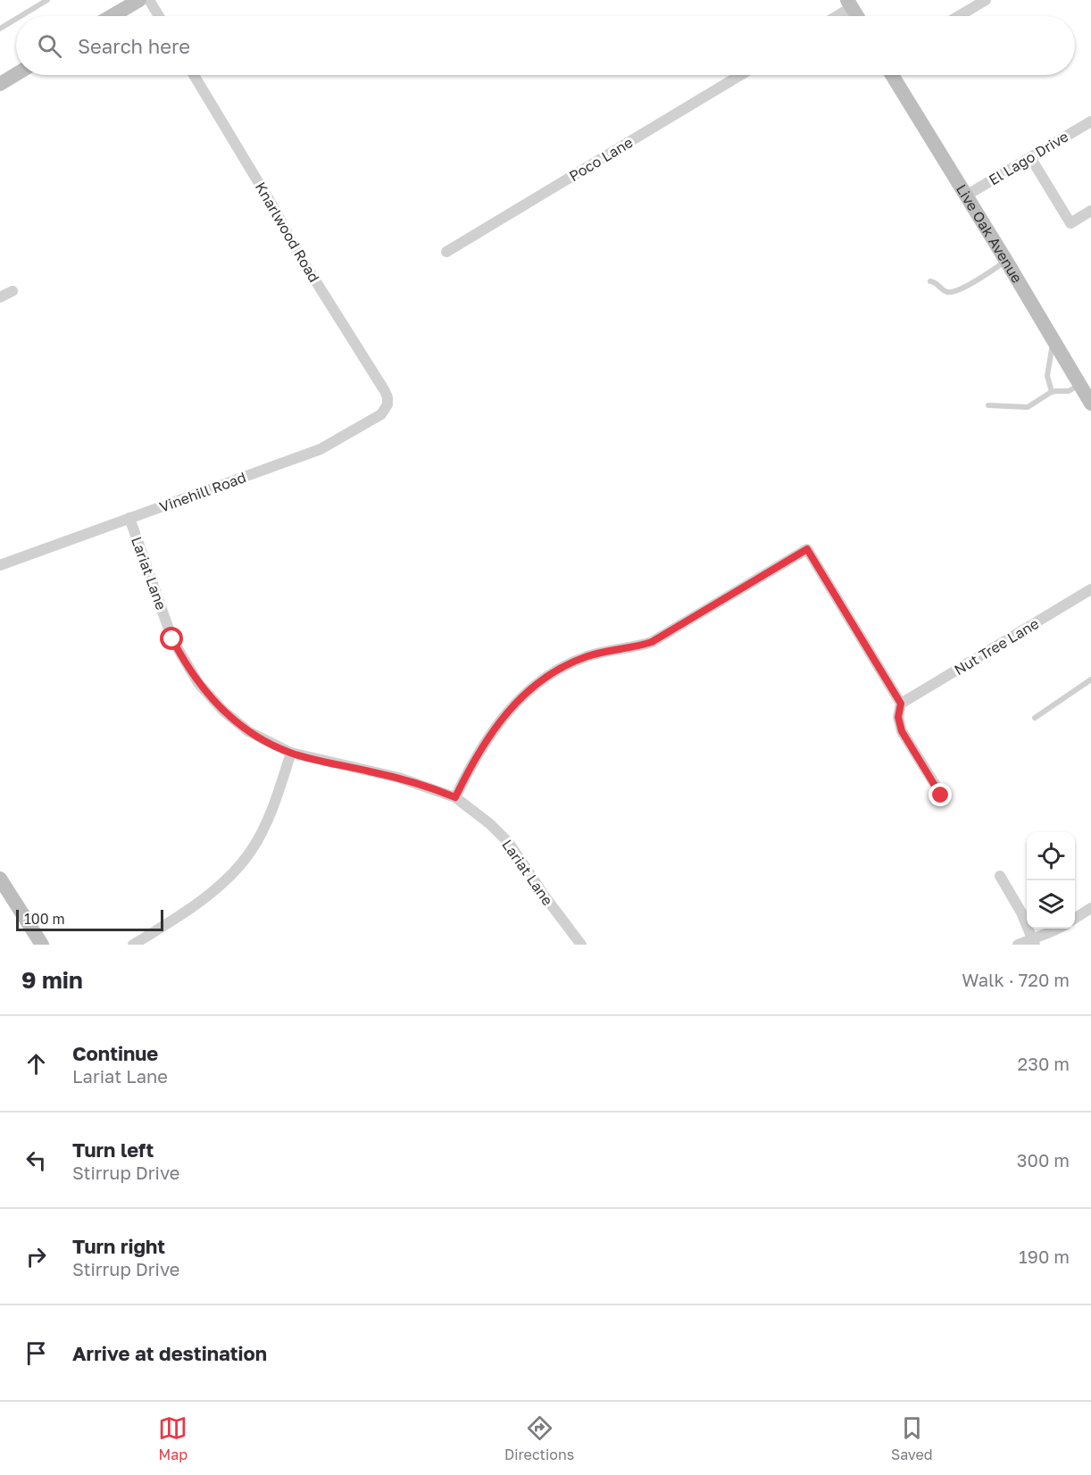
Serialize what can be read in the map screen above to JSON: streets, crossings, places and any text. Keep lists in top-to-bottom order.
{
  "streets": {
    "street": [
      "El Lago Drive",
      "Poco Lane",
      "Knarlwood Road",
      "Live Oak Avenue",
      "Vinehill Road",
      "Lariat Lane",
      "Nut Tree Lane"
    ]
  },
  "crossings": [
    ["El Lago Drive", "Live Oak Avenue"],
    ["Knarlwood Road", "Vinehill Road"],
    ["Vinehill Road", "Lariat Lane"]
  ],
  "scale_bar": "100 m",
  "page": {
    "search": "Search here",
    "scale": "100 m",
    "heading": ["9 min", "Walk · 720 m"],
    "list": [
      ["Continue", "Lariat Lane", "230 m"],
      ["Turn left", "Stirrup Drive", "300 m"],
      ["Turn right", "Stirrup Drive", "190 m"],
      "Arrive at destination"
    ],
    "nav": ["Map", "Directions", "Saved"]
  }
}
